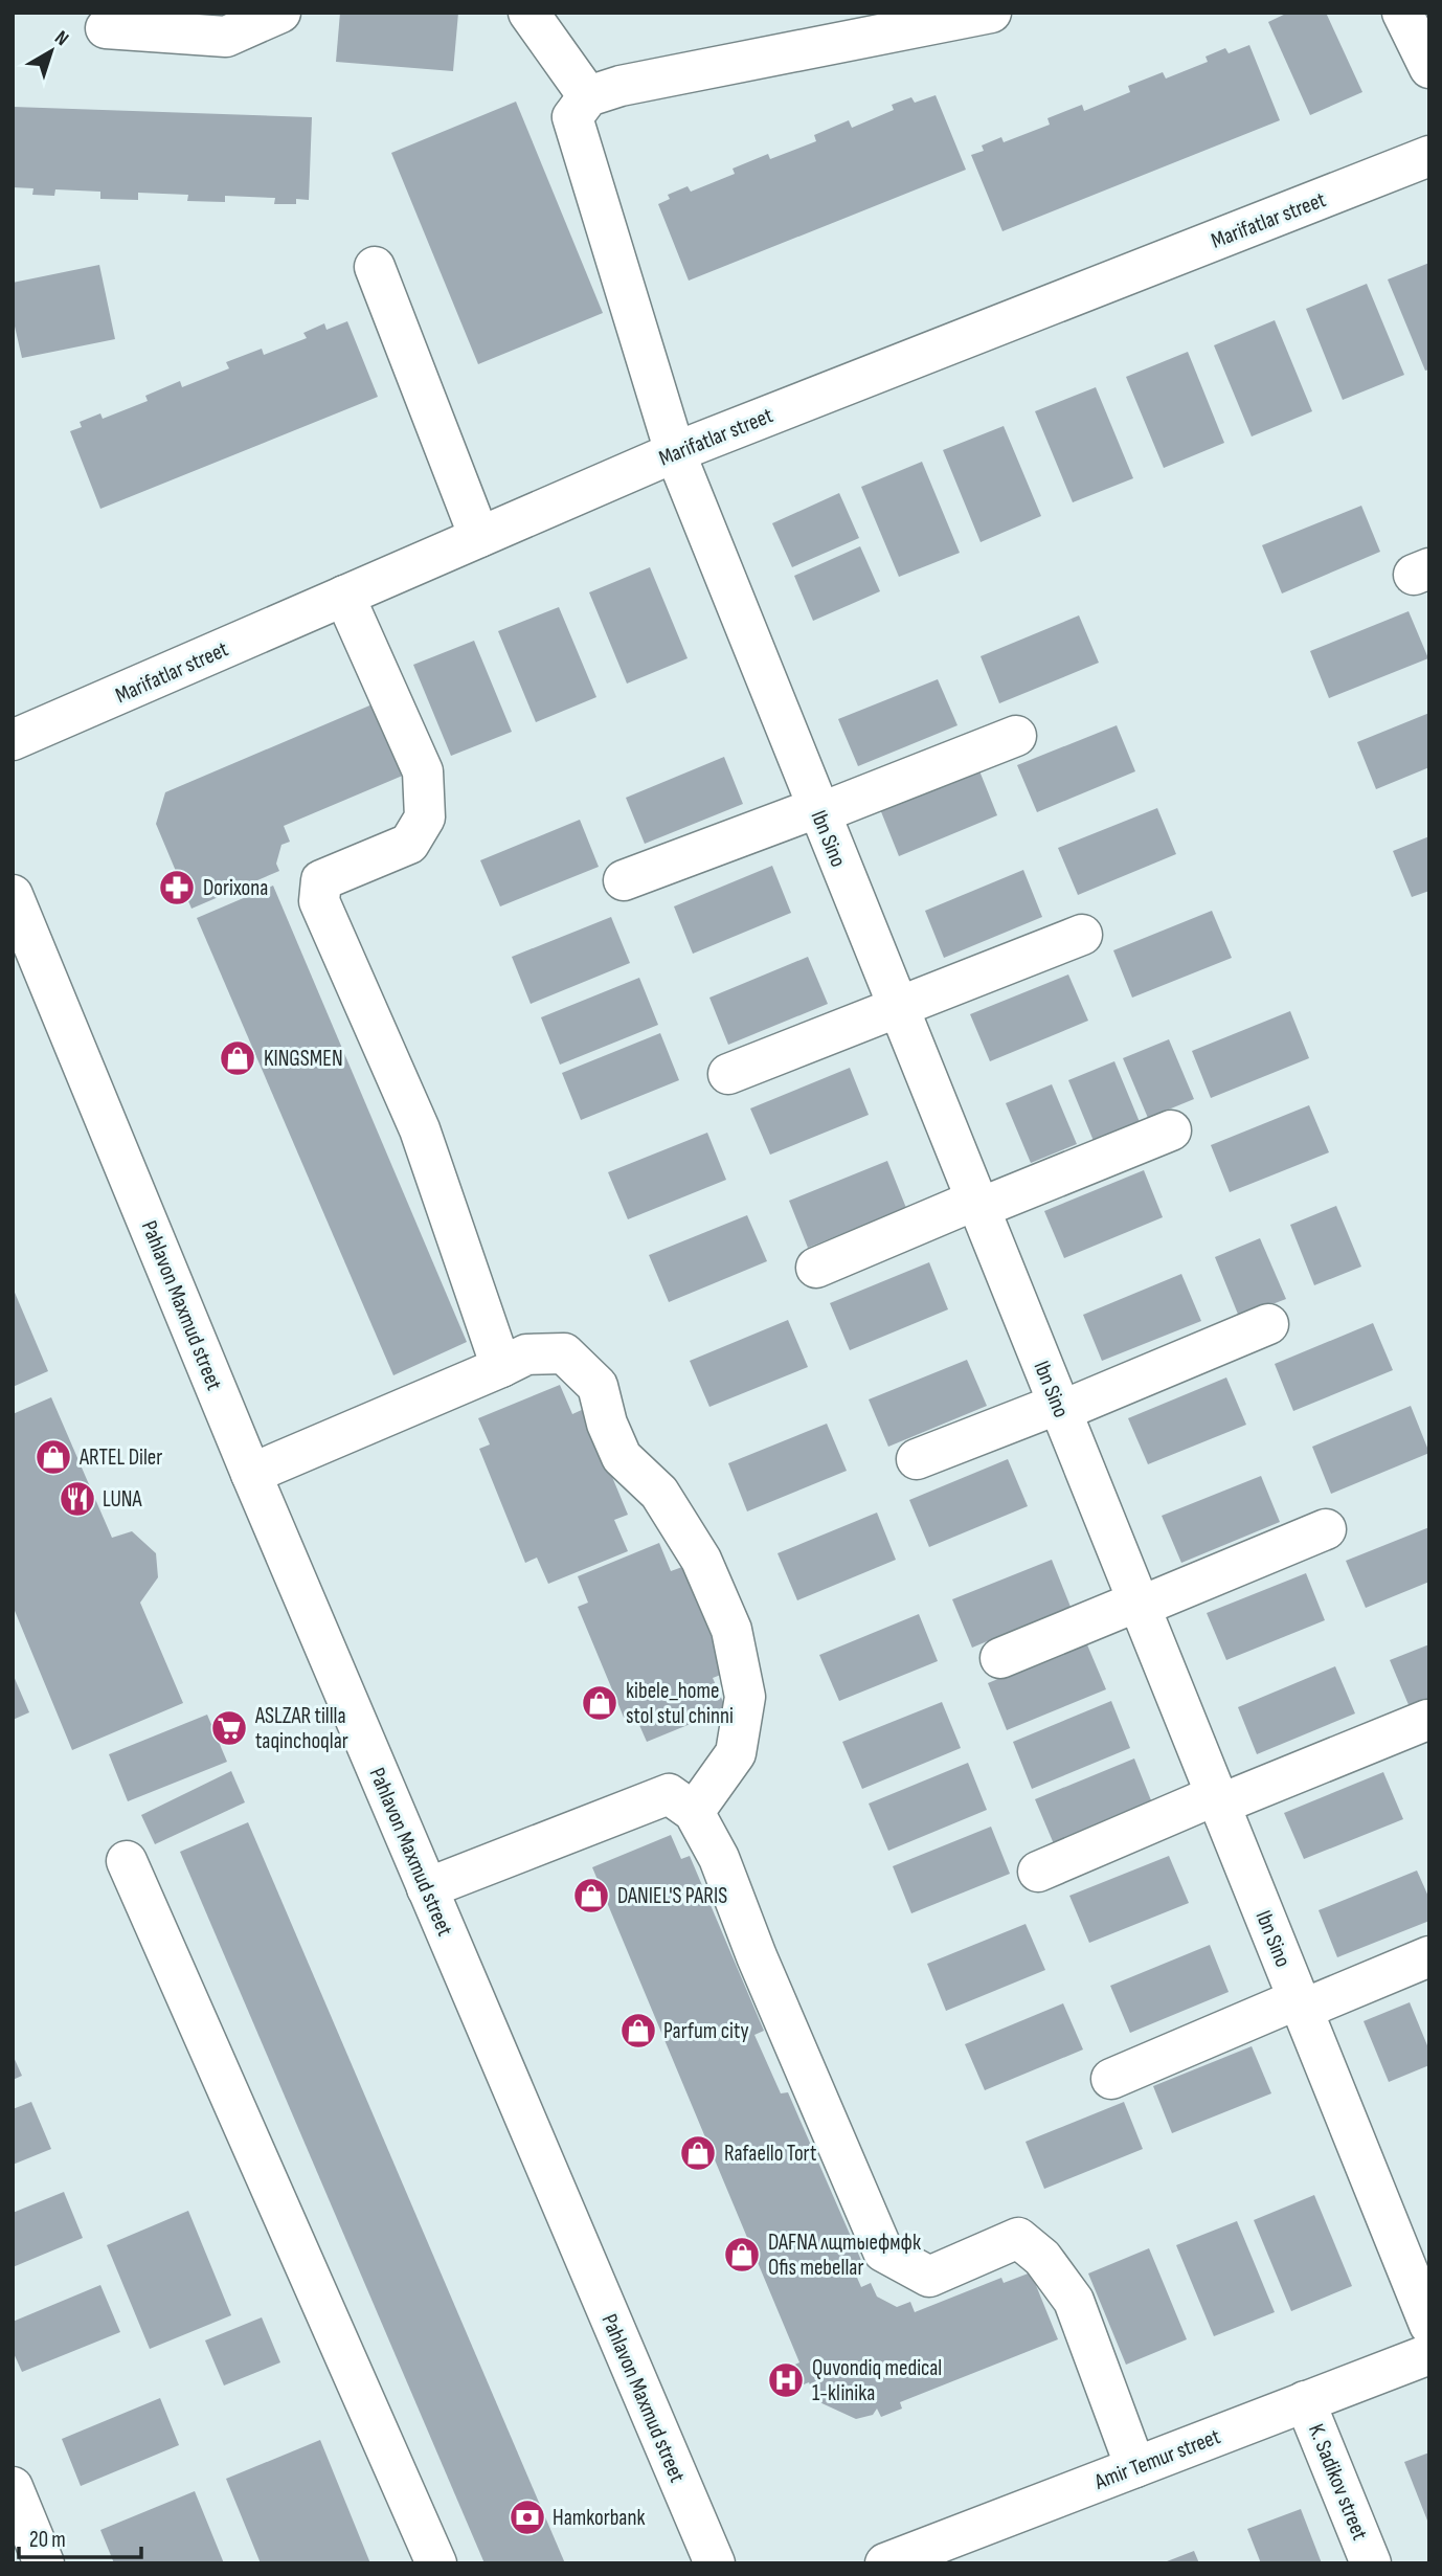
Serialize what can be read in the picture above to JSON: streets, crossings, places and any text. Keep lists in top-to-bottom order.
{
  "streets": {
    "street": [
      "Marifatlar street",
      "Ibn Sino",
      "Pahlavon Maxmud street",
      "Amir Temur street",
      "K. Sadikov street"
    ]
  },
  "crossings": [
    ["Marifatlar street", "Ibn Sino"],
    ["Amir Temur street", "K. Sadikov street"]
  ],
  "places": {
    "pharmacy": ["Dorixona"],
    "shop": [
      "KINGSMEN",
      "ARTEL Diler",
      "kibele_home stol stul chinni",
      "DANIEL'S PARIS",
      "Parfum city",
      "Rafaello Tort",
      "DAFNA лщтыефмфк Ofis mebellar"
    ],
    "restaurant": ["LUNA"],
    "supermarket": ["ASLZAR tillla taqinchoqlar"],
    "hospital": ["Quvondiq medical 1-klinika"],
    "bank": ["Hamkorbank"]
  },
  "scale_bar": "20 m",
  "north": "top right"
}
